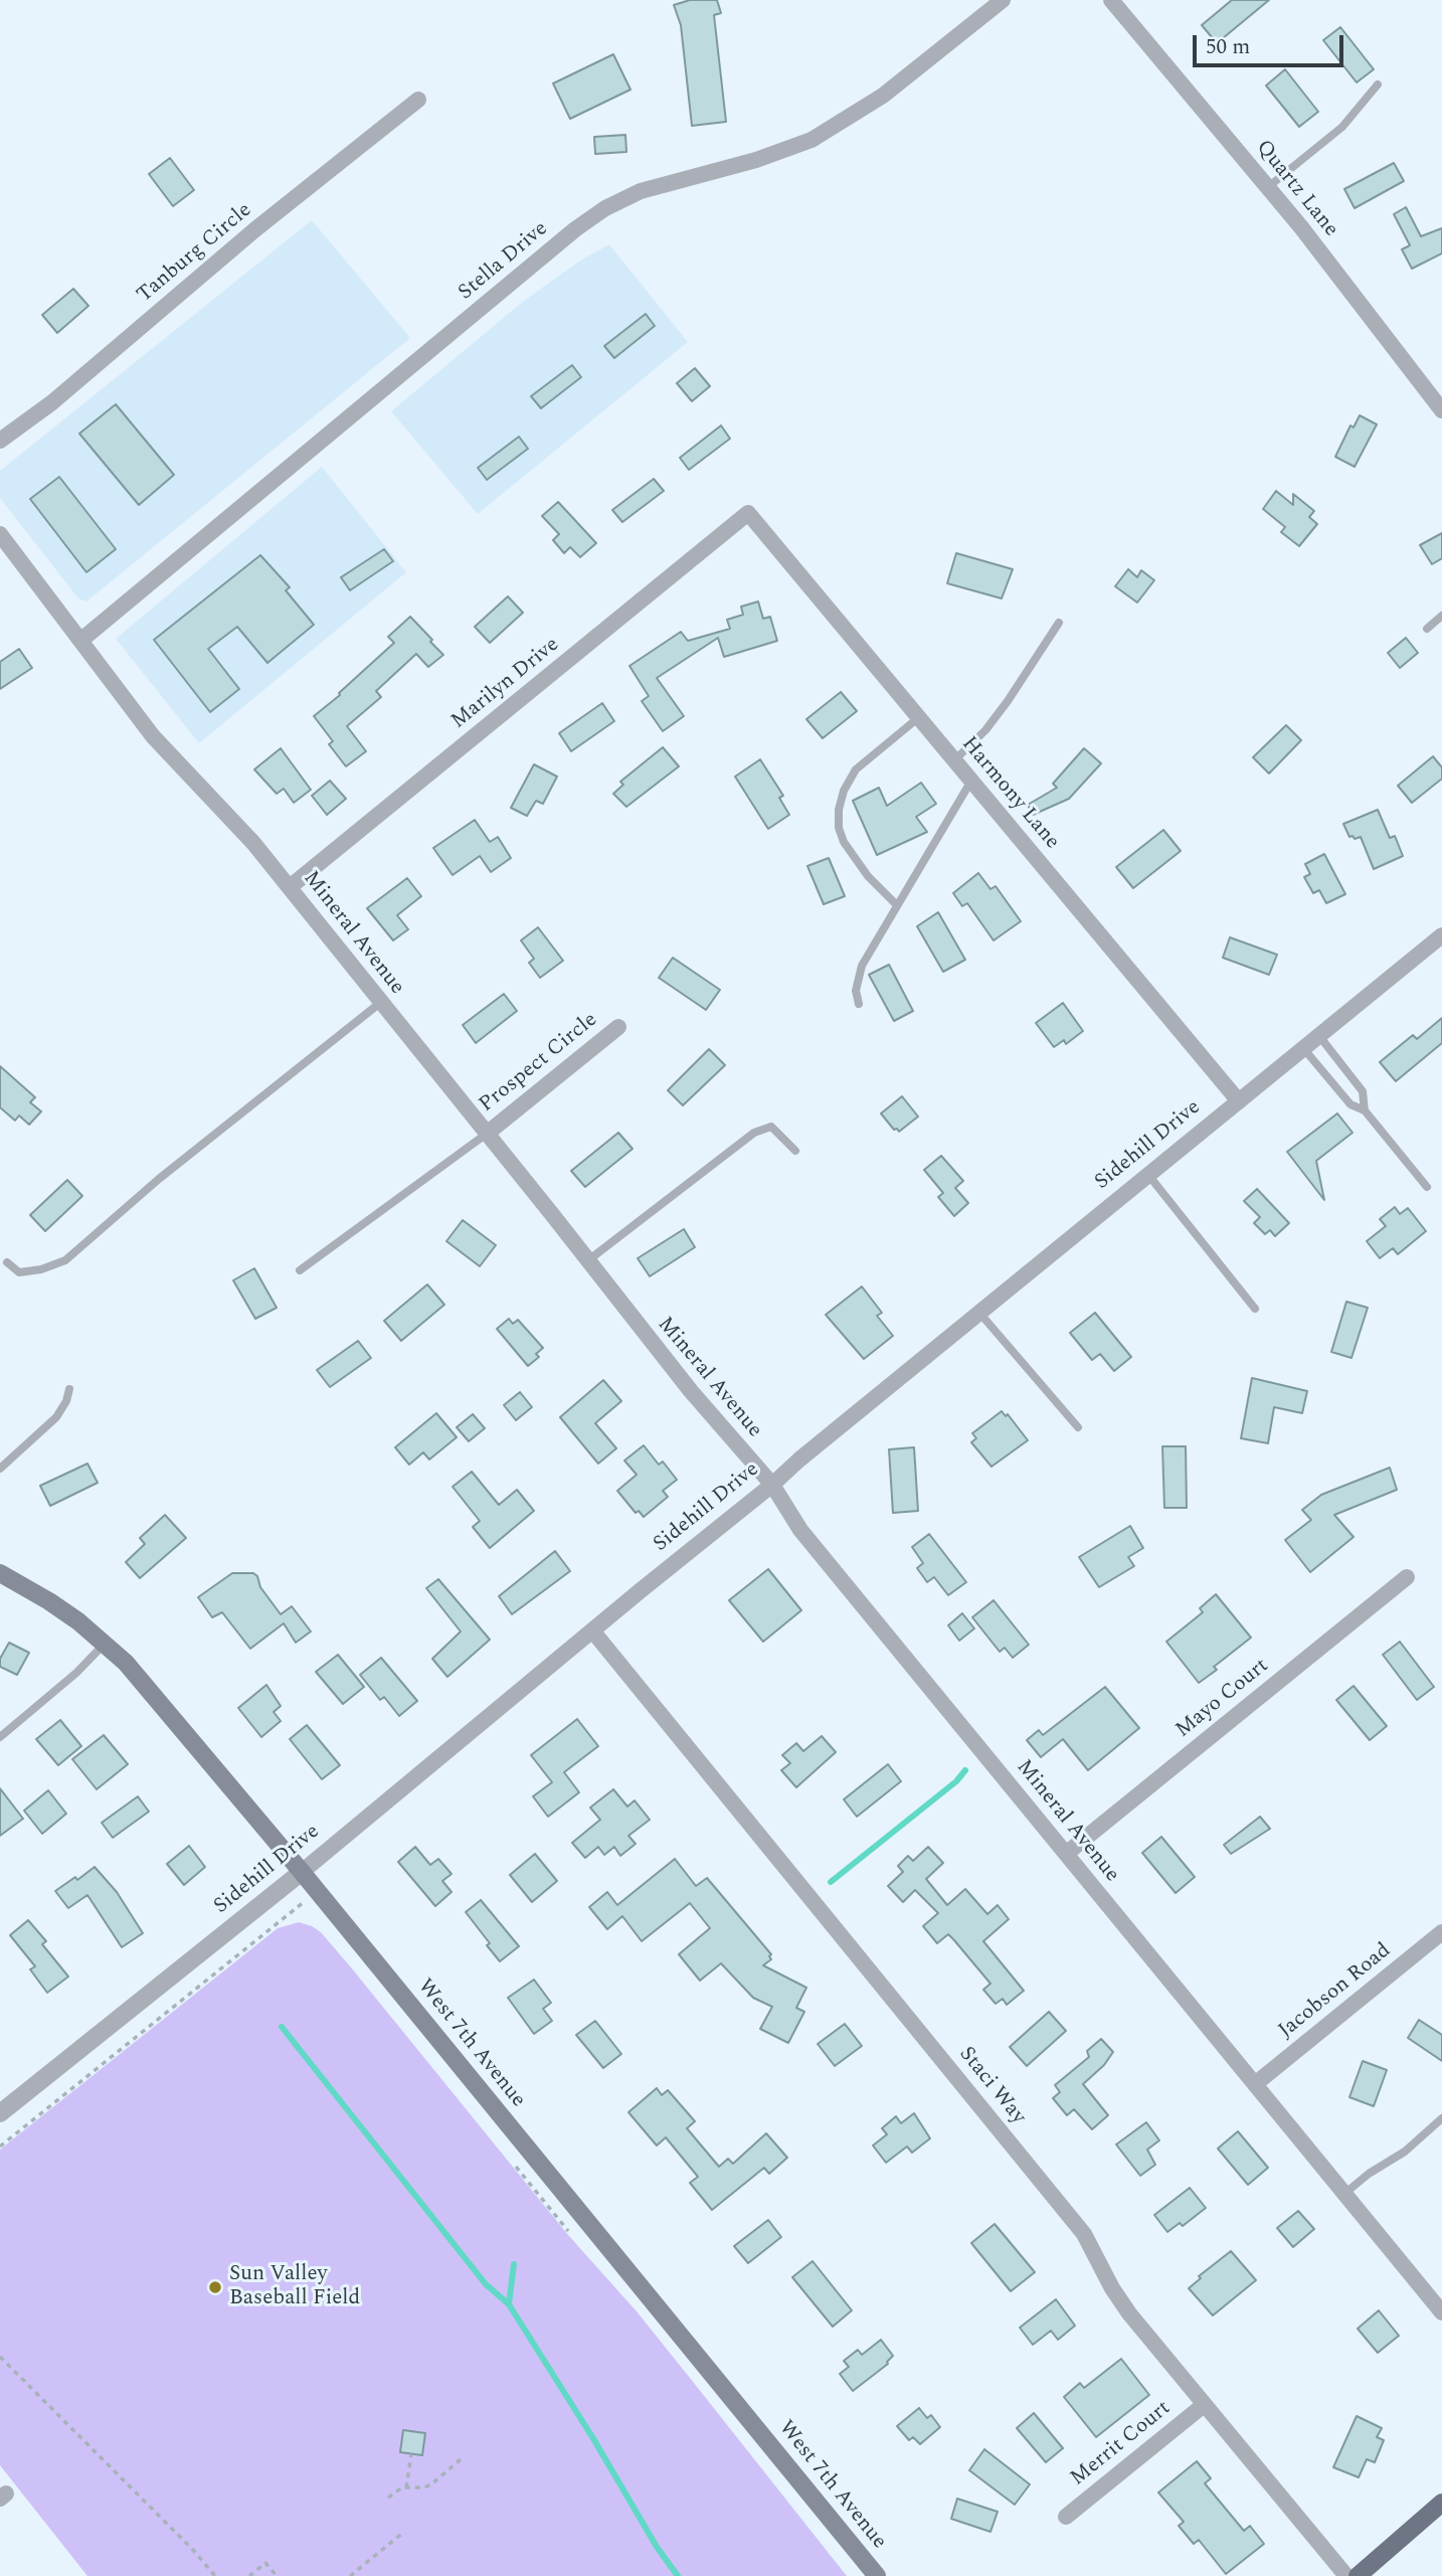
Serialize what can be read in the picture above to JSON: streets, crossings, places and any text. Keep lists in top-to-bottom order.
{
  "streets": {
    "main road": ["West 7th Avenue"],
    "street": [
      "Quartz Lane",
      "Tanburg Circle",
      "Stella Drive",
      "Marilyn Drive",
      "Harmony Lane",
      "Mineral Avenue",
      "Prospect Circle",
      "Sidehill Drive",
      "Mayo Court",
      "Jacobson Road",
      "Staci Way",
      "Merrit Court"
    ]
  },
  "crossings": [
    ["Stella Drive", "Mineral Avenue"],
    ["Marilyn Drive", "Harmony Lane"],
    ["Marilyn Drive", "Mineral Avenue"],
    ["Harmony Lane", "Sidehill Drive"],
    ["Mineral Avenue", "Prospect Circle"],
    ["Mineral Avenue", "Sidehill Drive"],
    ["Mineral Avenue", "Mayo Court"],
    ["Mineral Avenue", "Jacobson Road"],
    ["Sidehill Drive", "West 7th Avenue"],
    ["Sidehill Drive", "Staci Way"],
    ["Staci Way", "Merrit Court"]
  ],
  "places": ["Sun Valley Baseball Field"],
  "scale_bar": "50 m"
}
